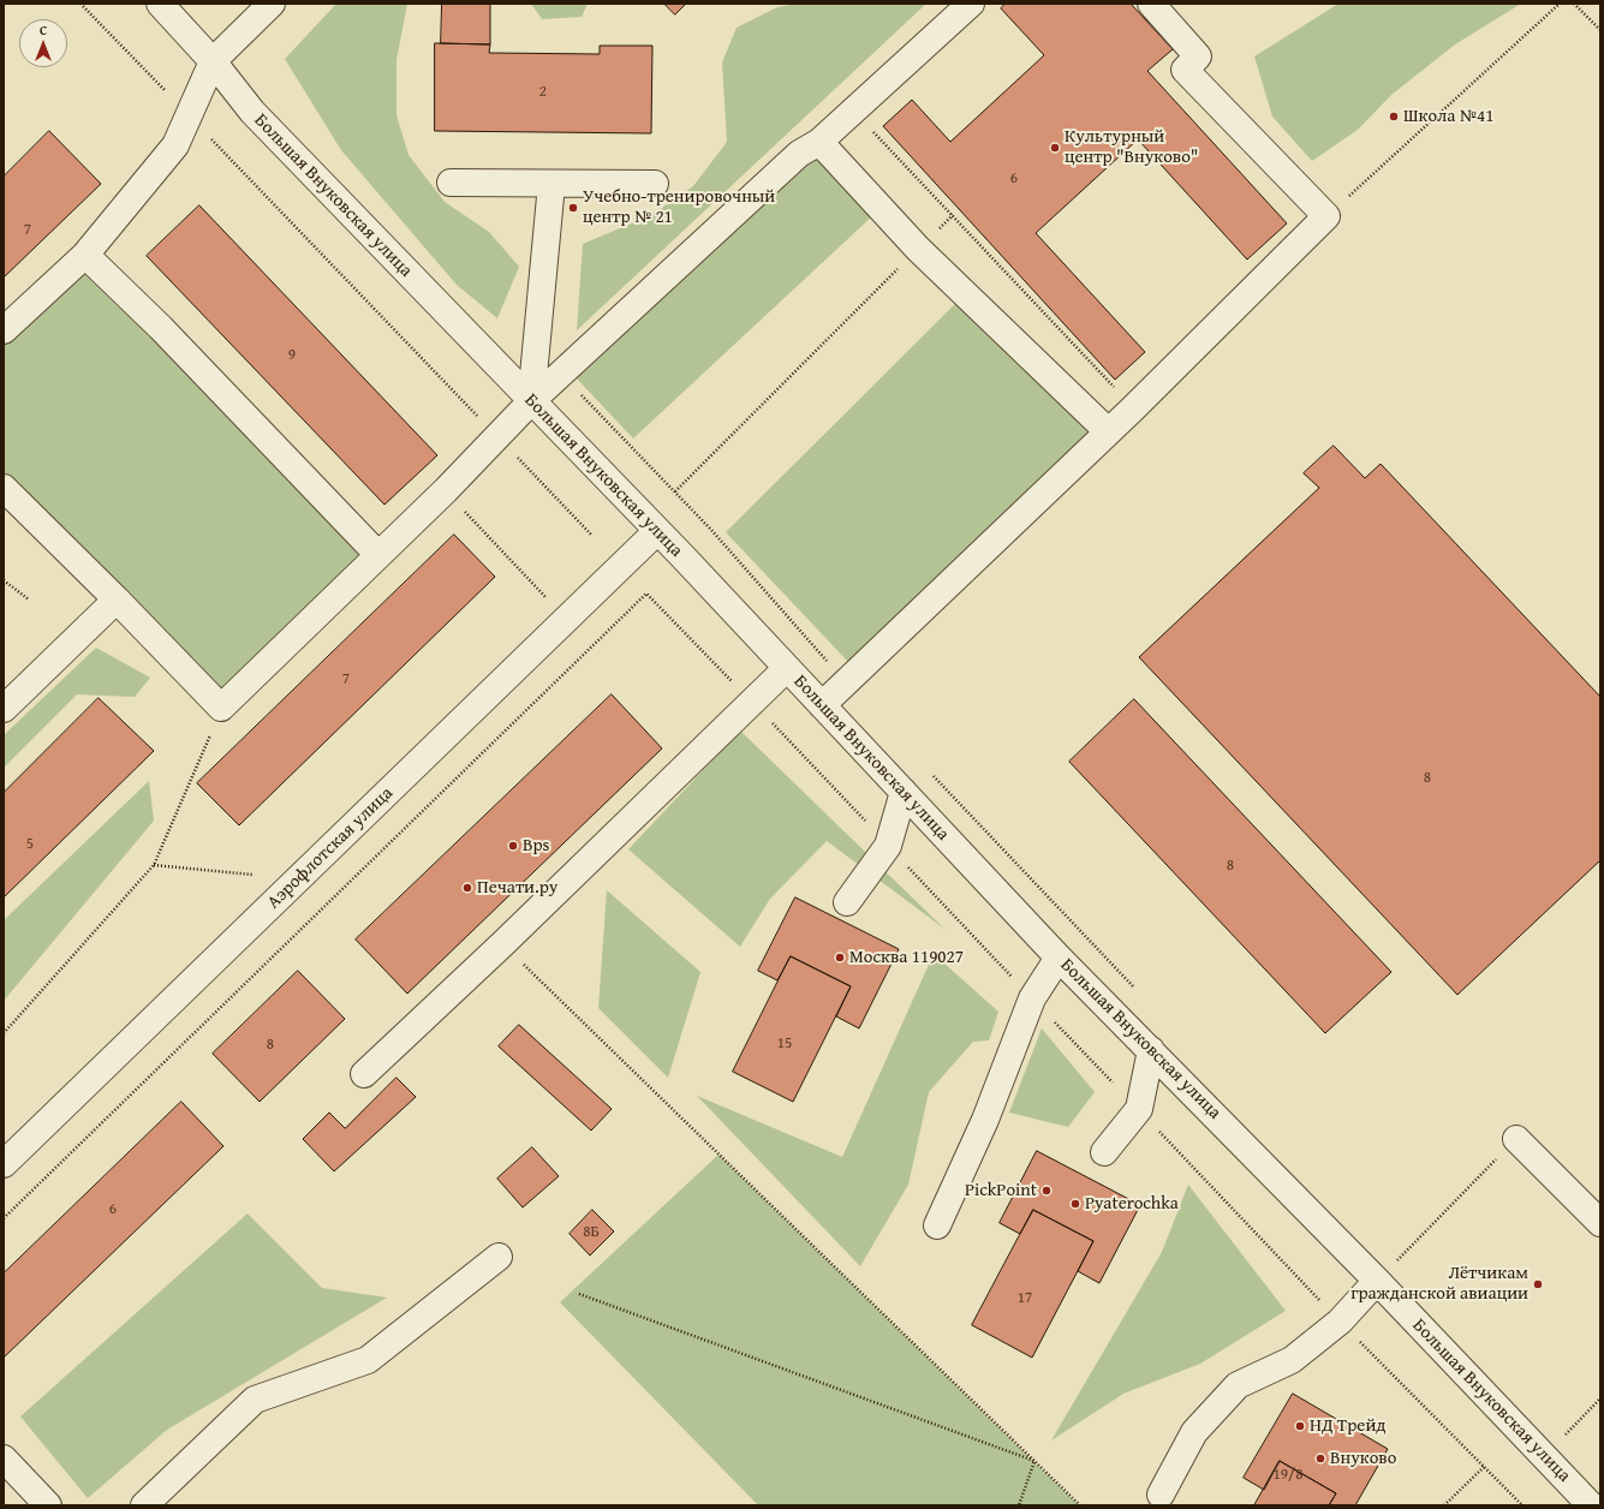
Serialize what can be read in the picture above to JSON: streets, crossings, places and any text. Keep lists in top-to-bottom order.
{
  "streets": {
    "street": ["Большая Внуковская улица", "Аэрофлотская улица"]
  },
  "crossings": [
    ["Большая Внуковская улица", "Аэрофлотская улица"]
  ],
  "places": [
    "Школа №41",
    "Культурный центр \"Внуково\"",
    "Учебно-тренировочный центр № 21",
    "Bps",
    "Печати.ру",
    "Москва 119027",
    "PickPoint",
    "Pyaterochka",
    "Лётчикам гражданской авиации",
    "НД Трейд",
    "Внуково"
  ],
  "house_numbers": [
    "2",
    "6",
    "7",
    "9",
    "7",
    "8",
    "5",
    "8",
    "15",
    "8",
    "6",
    "8Б",
    "17",
    "19/8"
  ],
  "north": "top"
}
